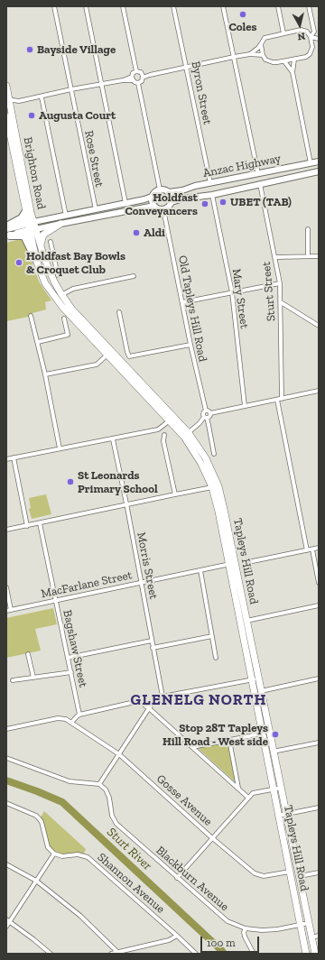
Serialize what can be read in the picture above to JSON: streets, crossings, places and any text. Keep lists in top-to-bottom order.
{
  "streets": {
    "main road": ["Brighton Road", "Tapleys Hill Road"],
    "street": [
      "Byron Street",
      "Rose Street",
      "Anzac Highway",
      "Sturt Street",
      "Mary Street",
      "Old Tapleys Hill Road",
      "Morris Street",
      "MacFarlane Street",
      "Bagshaw Street",
      "Gosse Avenue",
      "Blackburn Avenue",
      "Shannon Avenue"
    ]
  },
  "crossings": [
    ["Byron Street", "Anzac Highway"],
    ["Anzac Highway", "Sturt Street"],
    ["Anzac Highway", "Mary Street"],
    ["Anzac Highway", "Old Tapleys Hill Road"],
    ["Brighton Road", "Tapleys Hill Road"],
    ["Tapleys Hill Road", "MacFarlane Street"],
    ["Tapleys Hill Road", "Gosse Avenue"],
    ["Tapleys Hill Road", "Blackburn Avenue"],
    ["Morris Street", "MacFarlane Street"],
    ["MacFarlane Street", "Bagshaw Street"]
  ],
  "districts": ["GLENELG NORTH"],
  "water": ["Sturt River"],
  "places": [
    "Coles",
    "Bayside Village",
    "Augusta Court",
    "UBET (TAB)",
    "Holdfast Conveyancers",
    "Aldi",
    "Holdfast Bay Bowls & Croquet Club",
    "St Leonards Primary School",
    "Stop 28T Tapleys Hill Road - West side"
  ],
  "scale_bar": "100 m",
  "north": "bottom"
}
